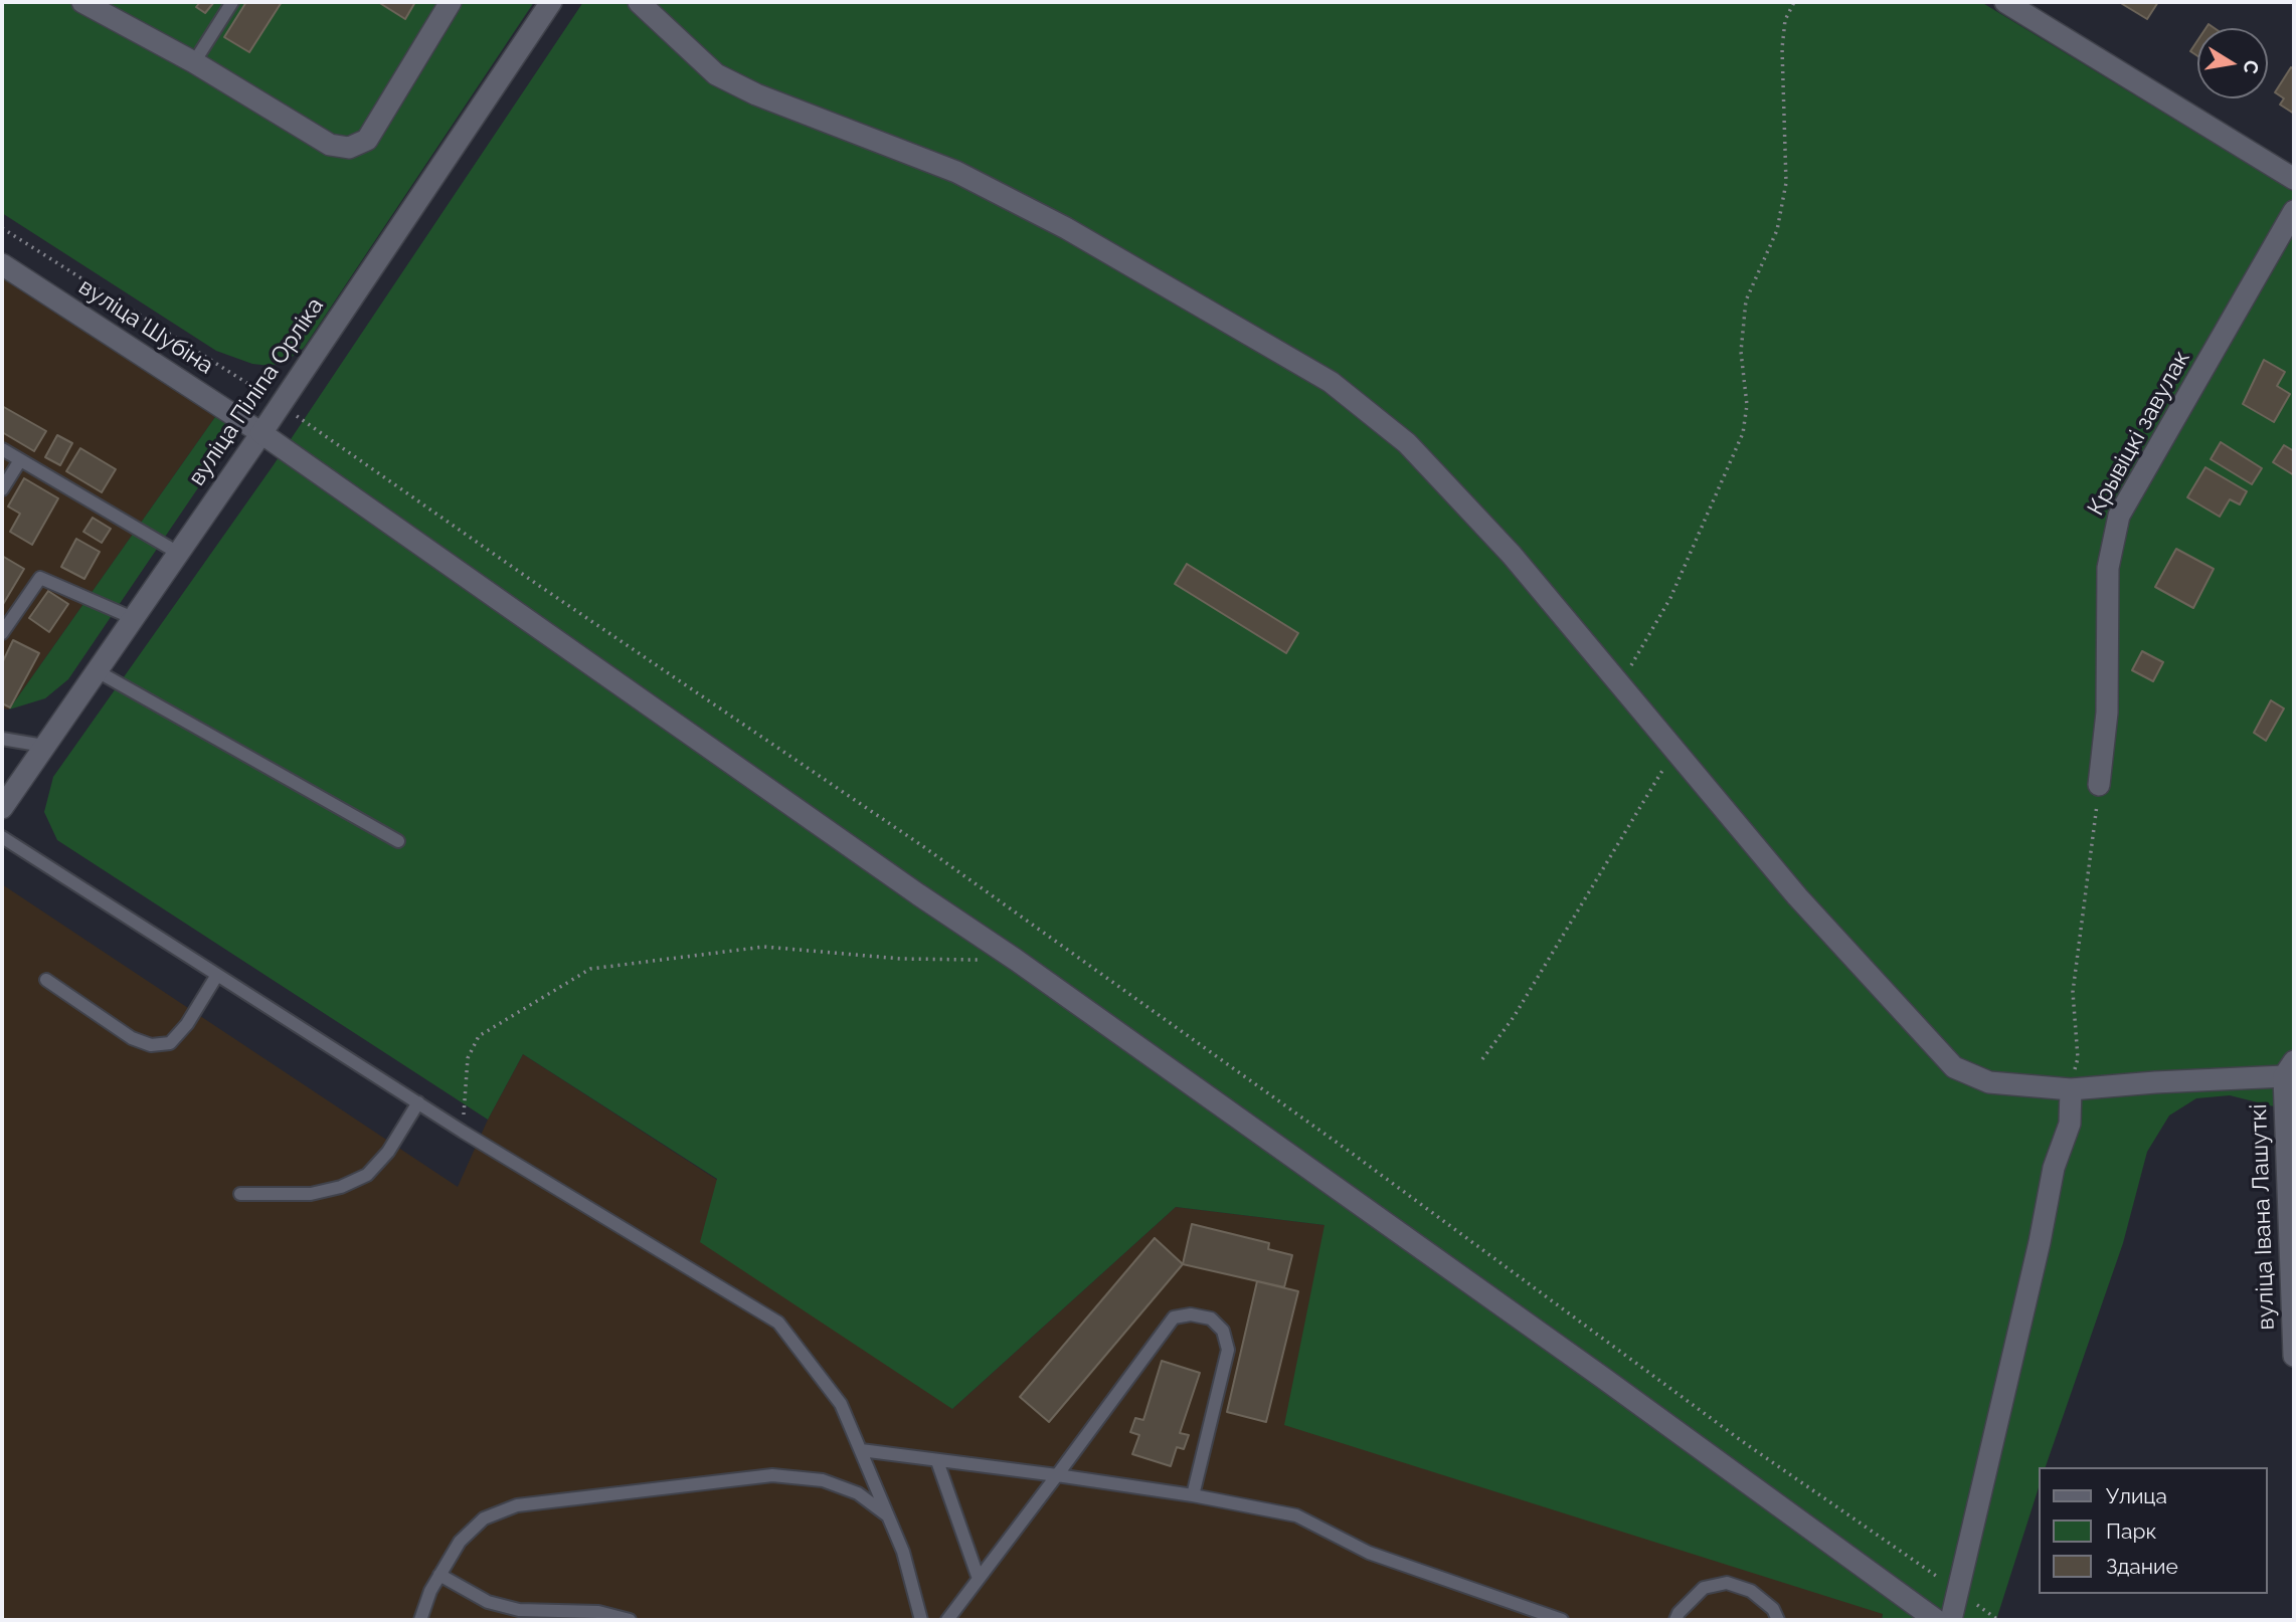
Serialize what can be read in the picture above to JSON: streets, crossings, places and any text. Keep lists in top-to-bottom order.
{
  "streets": {
    "street": [
      "вуліца Шубіна",
      "вуліца Піліпа Орліка",
      "Крывіцкі завулак",
      "вуліца Івана Лашуткі"
    ]
  },
  "crossings": [
    ["вуліца Шубіна", "вуліца Піліпа Орліка"]
  ],
  "legend": ["Улица", "Парк", "Здание"],
  "north": "right"
}
